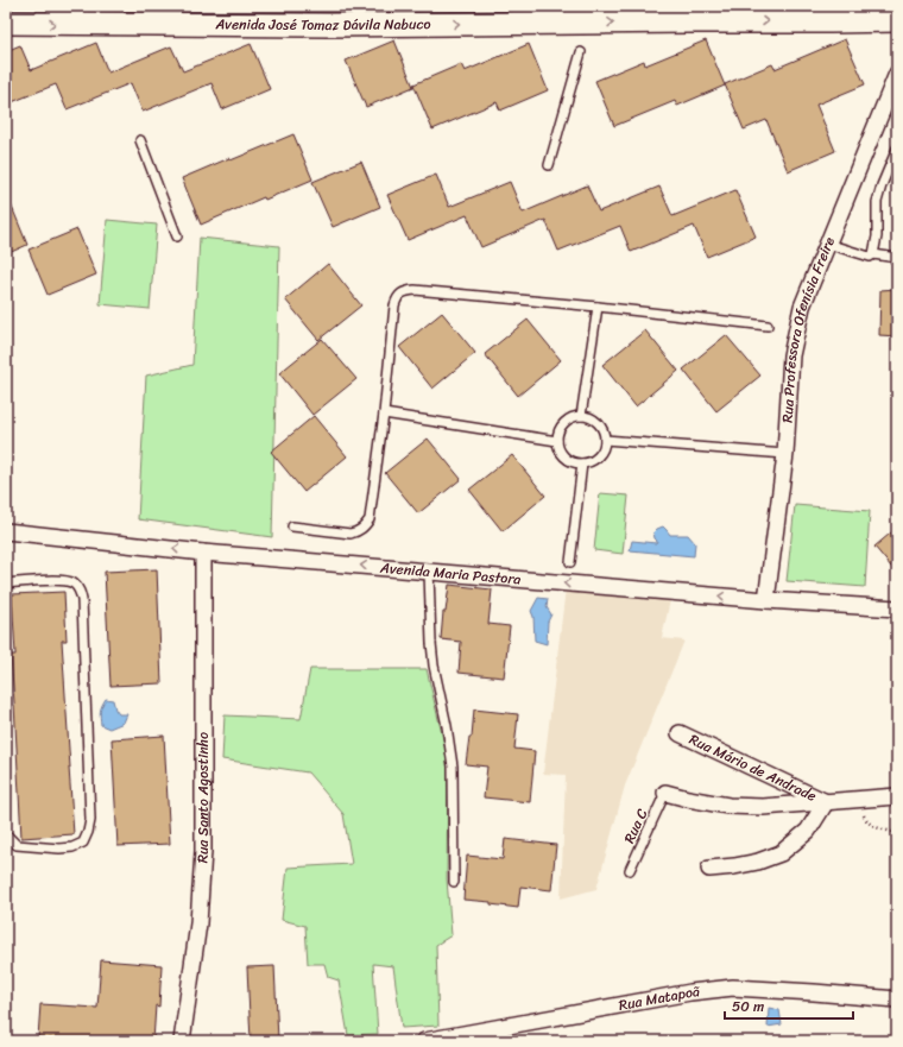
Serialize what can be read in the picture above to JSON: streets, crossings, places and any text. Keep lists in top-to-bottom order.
{
  "streets": {
    "main road": ["Avenida José Tomaz Dávila Nabuco"],
    "street": [
      "Rua Professora Ofenísia Freire",
      "Avenida Maria Pastora",
      "Rua Mário de Andrade",
      "Rua Santo Agostinho",
      "Rua Matapoã"
    ],
    "lane": ["Rua C"]
  },
  "crossings": [
    ["Rua Professora Ofenísia Freire", "Avenida Maria Pastora"],
    ["Avenida Maria Pastora", "Rua Santo Agostinho"]
  ],
  "one_way": ["Avenida José Tomaz Dávila Nabuco", "Avenida Maria Pastora"],
  "scale_bar": "50 m"
}
